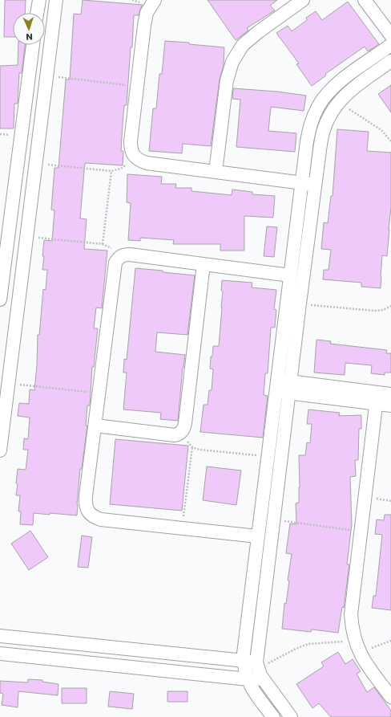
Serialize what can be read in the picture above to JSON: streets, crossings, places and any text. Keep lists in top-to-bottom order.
{
  "north": "bottom"
}
